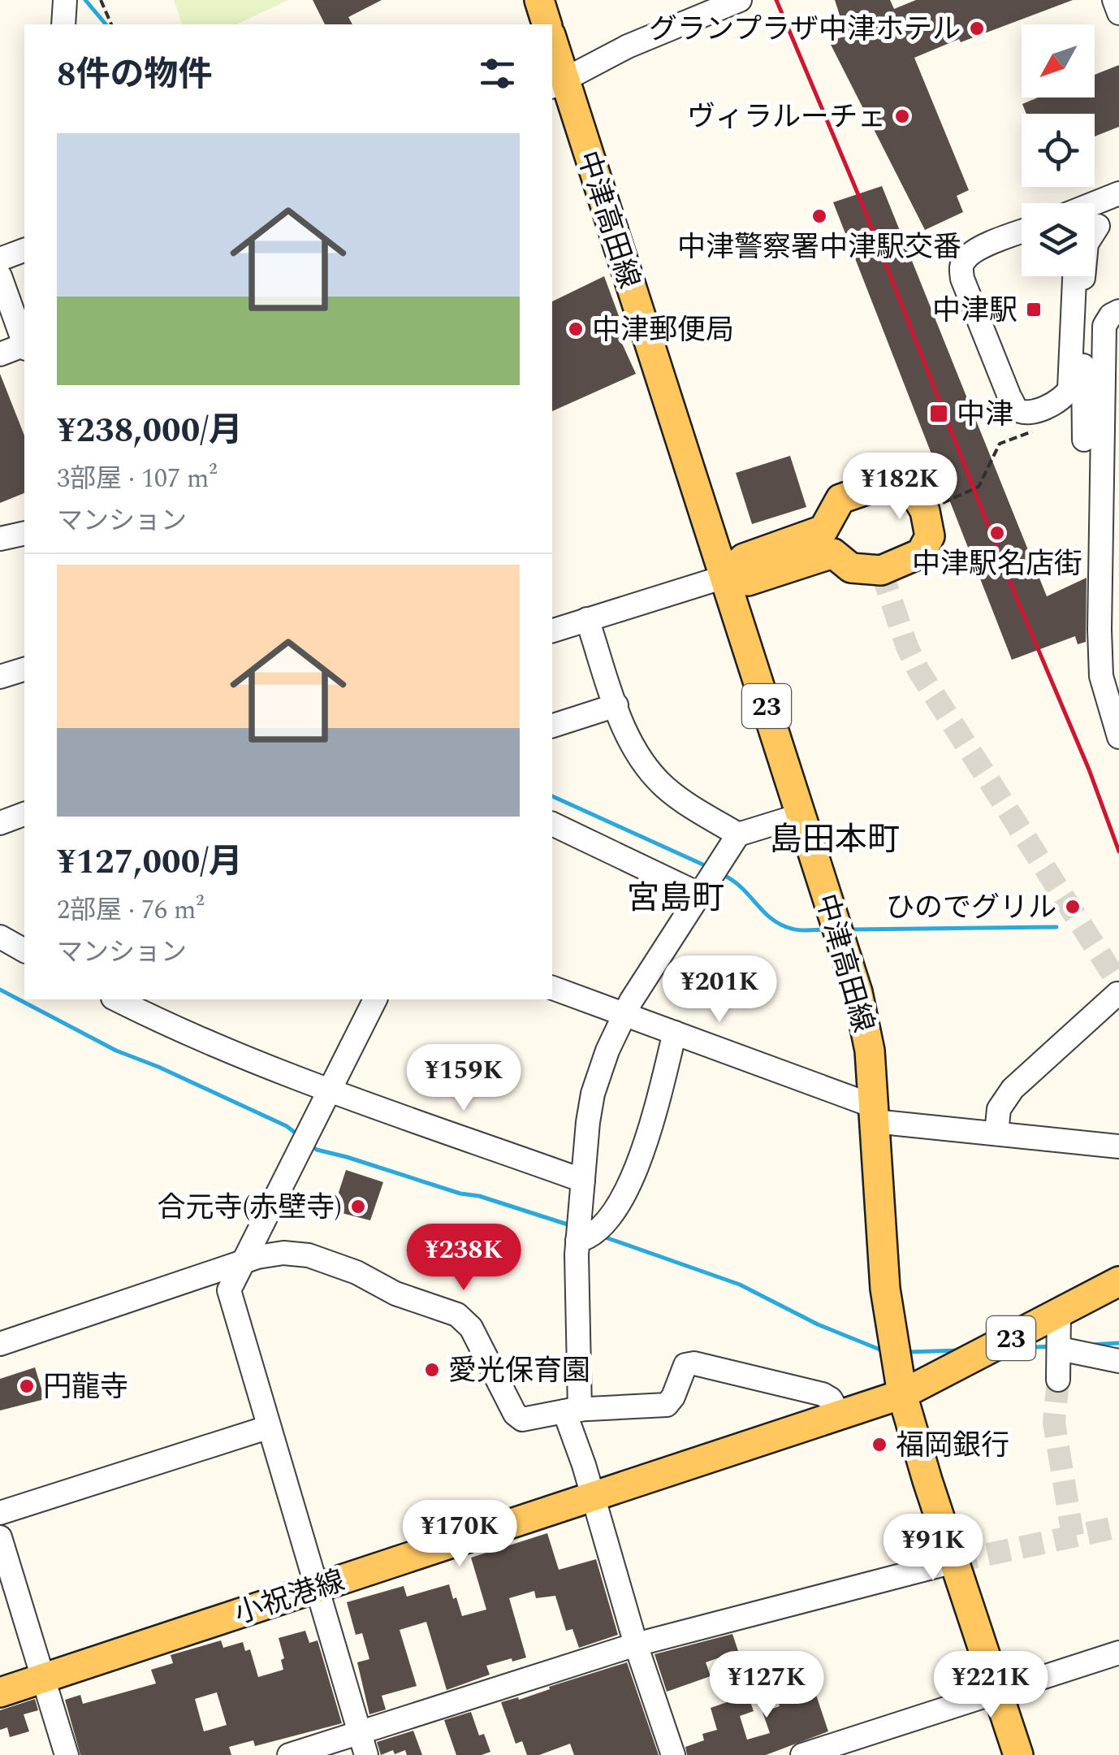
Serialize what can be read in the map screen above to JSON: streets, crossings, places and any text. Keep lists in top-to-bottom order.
{
  "streets": {
    "main road": ["中津高田線", "23", "小祝港線"]
  },
  "crossings": [
    ["中津高田線", "23"],
    ["中津高田線", "小祝港線"],
    ["23", "小祝港線"]
  ],
  "districts": ["島田本町", "宮島町"],
  "places": {
    "other": [
      "グランプラザ中津ホテル",
      "ヴィラルーチェ",
      "中津警察署中津駅交番",
      "中津郵便局",
      "中津駅名店街",
      "ひのでグリル",
      "合元寺(赤壁寺)",
      "愛光保育園",
      "円龍寺",
      "福岡銀行"
    ],
    "transit": ["中津駅", "中津"]
  },
  "north": "bottom left",
  "page": {
    "heading": "8件の物件",
    "list": [
      {
        "name": "¥238,000/月",
        "note": "3部屋 · 107 m² · マンション"
      },
      {
        "name": "¥127,000/月",
        "note": "2部屋 · 76 m² · マンション"
      }
    ],
    "price": [
      "¥182K",
      "¥201K",
      "¥159K",
      "¥238K",
      "¥170K",
      "¥91K",
      "¥127K",
      "¥221K"
    ]
  }
}
